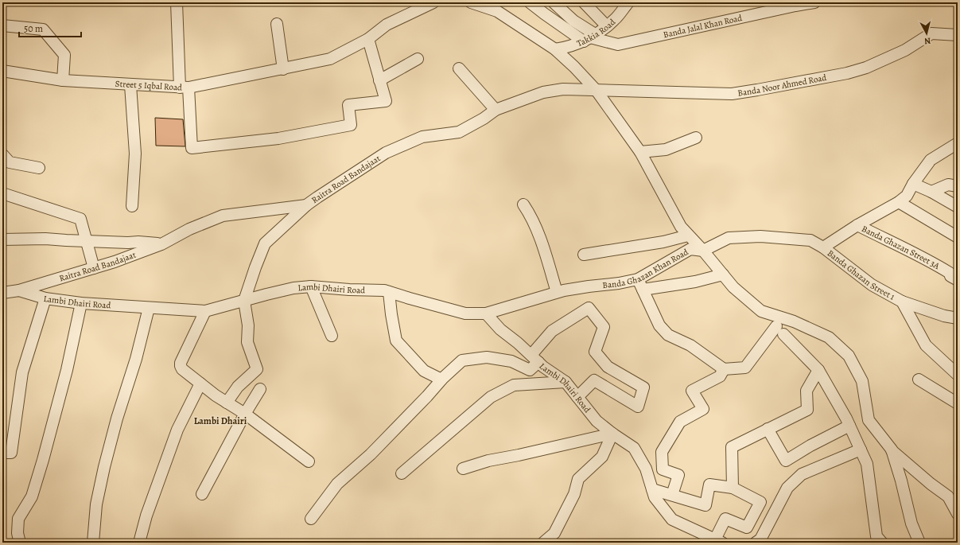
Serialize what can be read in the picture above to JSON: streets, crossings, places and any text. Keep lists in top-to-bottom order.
{
  "streets": {
    "street": [
      "Banda Jalal Khan Road",
      "Takkia Road",
      "Banda Noor Ahmed Road",
      "Street 5 Iqbal Road",
      "Raitra Road Bandajaat",
      "Banda Ghazan Street 3A",
      "Banda Ghazan Khan Road",
      "Banda Ghazan Street 1",
      "Lambi Dhairi Road"
    ]
  },
  "crossings": [
    ["Banda Jalal Khan Road", "Takkia Road"],
    ["Banda Noor Ahmed Road", "Raitra Road Bandajaat"],
    ["Raitra Road Bandajaat", "Lambi Dhairi Road"],
    ["Banda Ghazan Khan Road", "Banda Ghazan Street 1"],
    ["Banda Ghazan Khan Road", "Lambi Dhairi Road"]
  ],
  "districts": ["Lambi Dhairi"],
  "scale_bar": "50 m",
  "north": "bottom"
}
